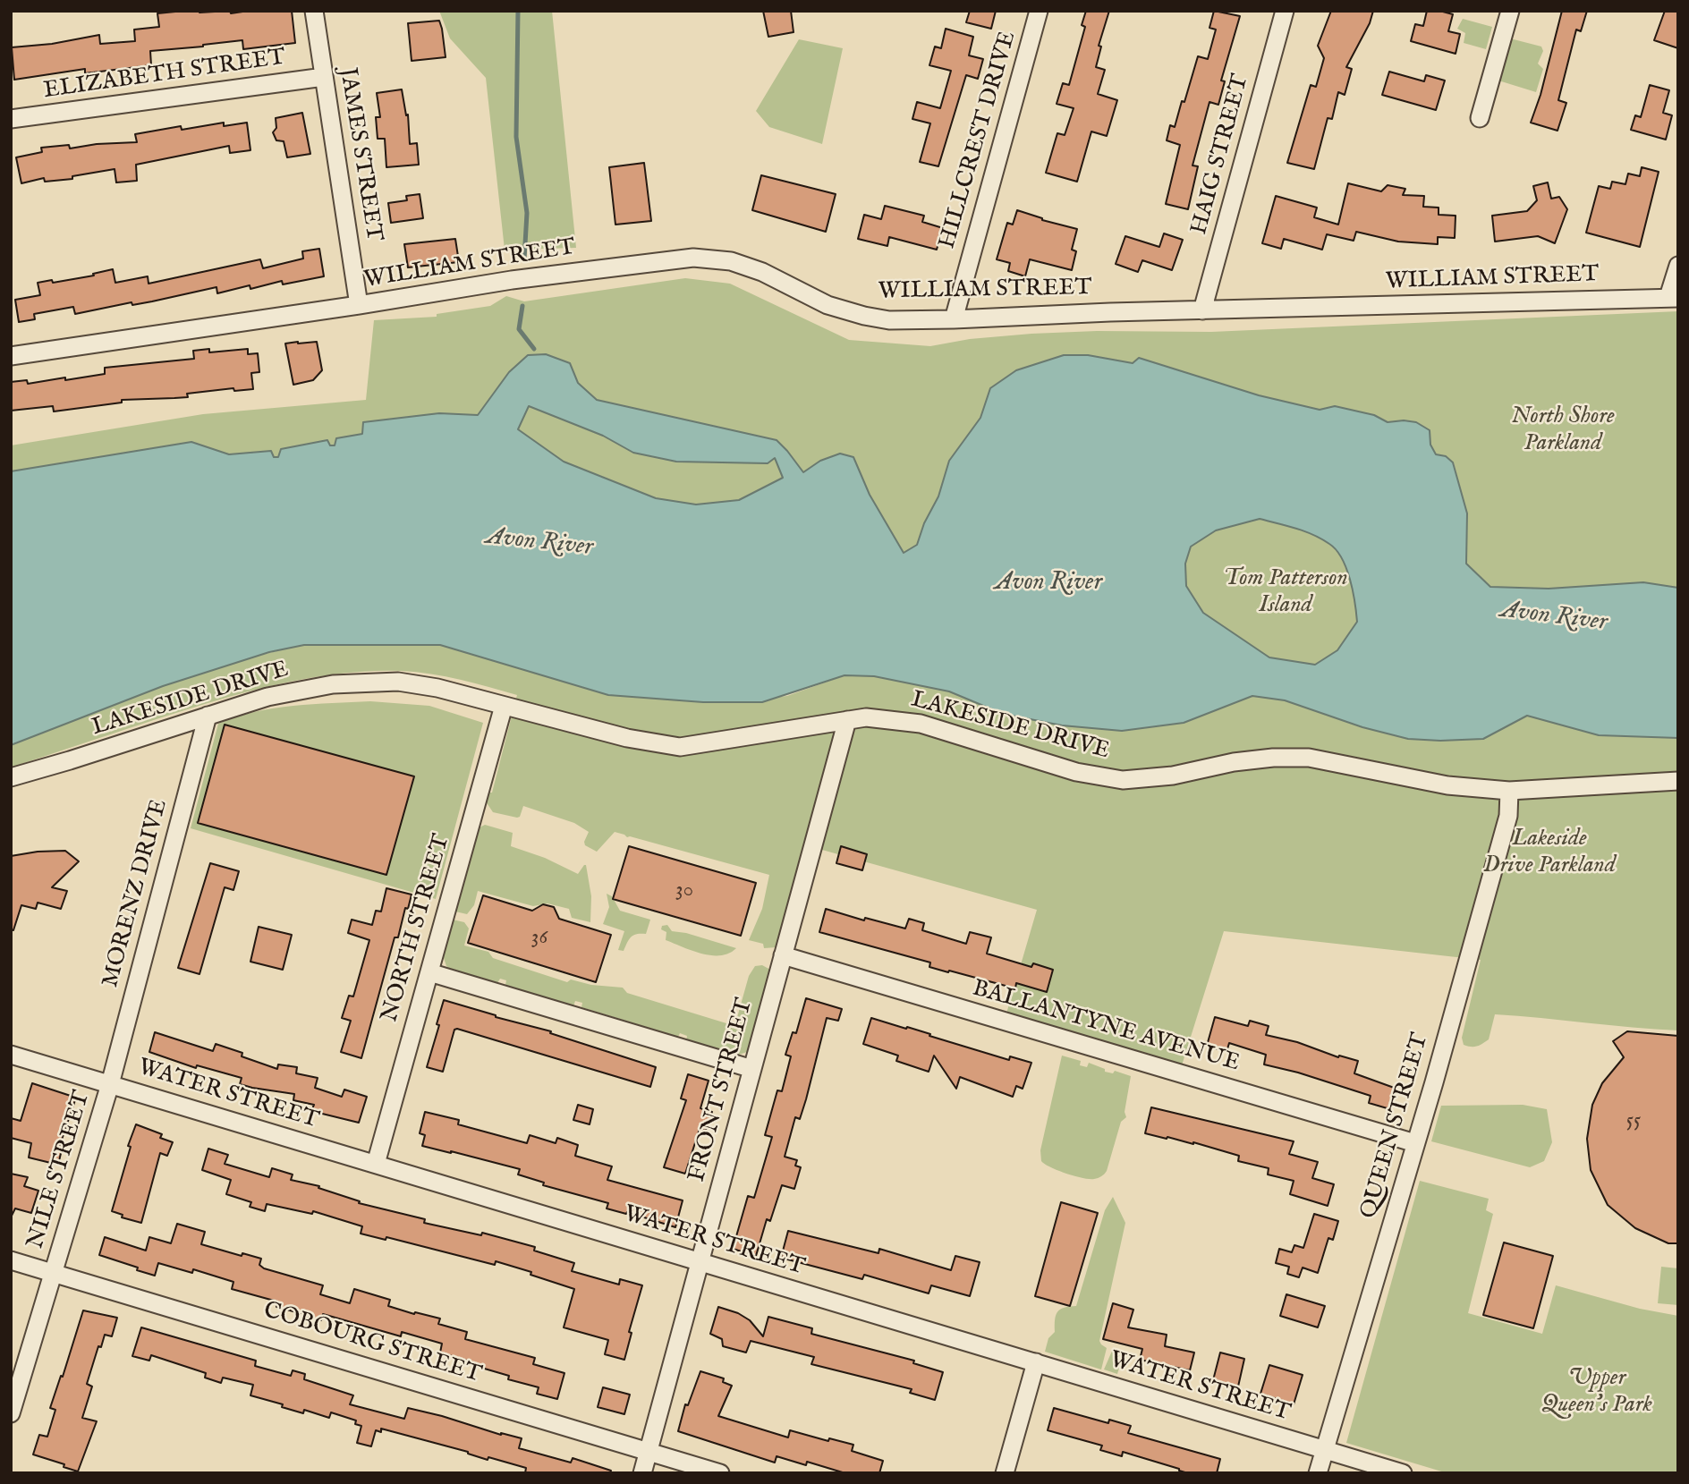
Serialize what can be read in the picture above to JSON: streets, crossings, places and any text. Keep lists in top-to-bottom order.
{
  "streets": {
    "street": [
      "ELIZABETH STREET",
      "HILLCREST DRIVE",
      "JAMES STREET",
      "HAIG STREET",
      "WILLIAM STREET",
      "LAKESIDE DRIVE",
      "MORENZ DRIVE",
      "NORTH STREET",
      "BALLANTYNE AVENUE",
      "FRONT STREET",
      "WATER STREET",
      "QUEEN STREET",
      "NILE STREET",
      "COBOURG STREET"
    ]
  },
  "crossings": [
    ["ELIZABETH STREET", "JAMES STREET"],
    ["HILLCREST DRIVE", "WILLIAM STREET"],
    ["JAMES STREET", "WILLIAM STREET"],
    ["HAIG STREET", "WILLIAM STREET"],
    ["LAKESIDE DRIVE", "MORENZ DRIVE"],
    ["LAKESIDE DRIVE", "NORTH STREET"],
    ["LAKESIDE DRIVE", "FRONT STREET"],
    ["LAKESIDE DRIVE", "QUEEN STREET"],
    ["MORENZ DRIVE", "WATER STREET"],
    ["MORENZ DRIVE", "NILE STREET"],
    ["NORTH STREET", "WATER STREET"],
    ["BALLANTYNE AVENUE", "FRONT STREET"],
    ["BALLANTYNE AVENUE", "QUEEN STREET"],
    ["FRONT STREET", "WATER STREET"],
    ["FRONT STREET", "COBOURG STREET"],
    ["WATER STREET", "QUEEN STREET"],
    ["WATER STREET", "NILE STREET"],
    ["NILE STREET", "COBOURG STREET"]
  ],
  "water": ["Avon River"],
  "parks": [
    "North Shore Parkland",
    "Tom Patterson Island",
    "Lakeside Drive Parkland",
    "Upper Queen's Park"
  ],
  "house_numbers": ["30", "36", "55"]
}
